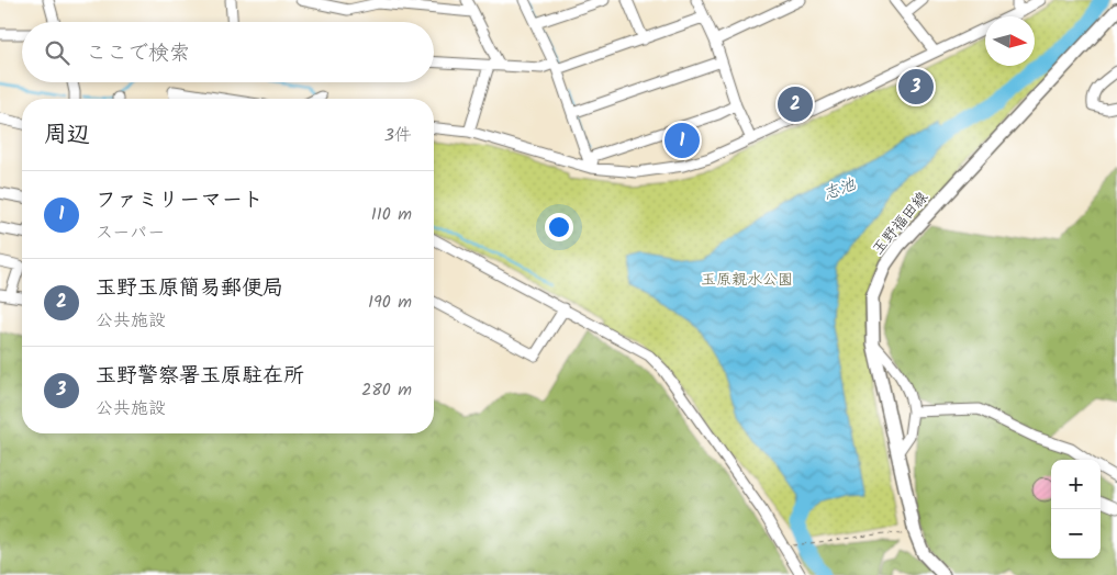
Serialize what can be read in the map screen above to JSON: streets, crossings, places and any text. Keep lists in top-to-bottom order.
{
  "streets": {
    "main road": ["玉野福田線"]
  },
  "water": ["志池"],
  "parks": ["玉原親水公園"],
  "north": "right",
  "page": {
    "search": "ここで検索",
    "pins": ["3", "2", "1"],
    "heading": ["周辺", "3件"],
    "list": [
      {
        "mark": "1",
        "name": "ファミリーマート",
        "note": "スーパー",
        "value": "110 m"
      },
      {
        "mark": "2",
        "name": "玉野玉原簡易郵便局",
        "note": "公共施設",
        "value": "190 m"
      },
      {
        "mark": "3",
        "name": "玉野警察署玉原駐在所",
        "note": "公共施設",
        "value": "280 m"
      }
    ],
    "map_buttons": ["+", "−"]
  }
}
